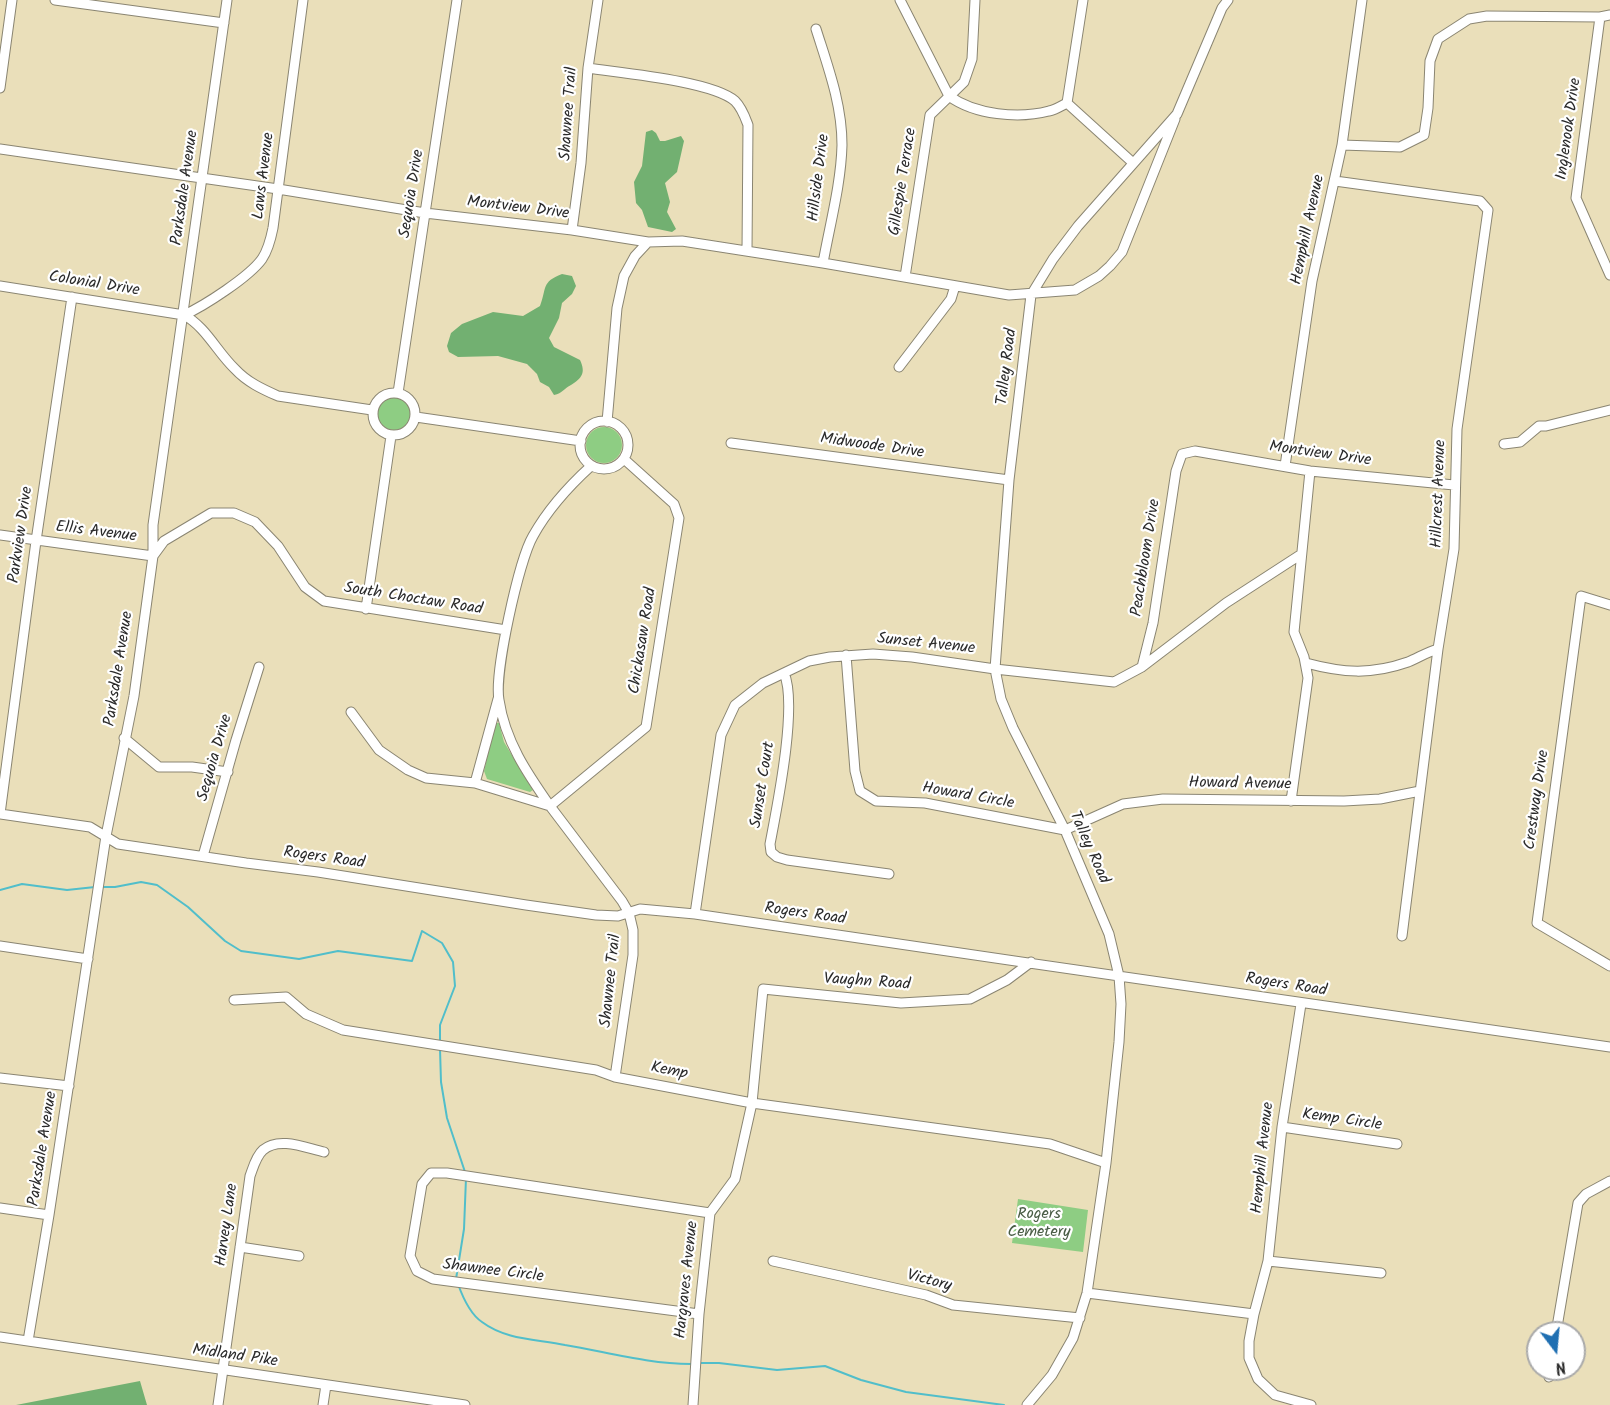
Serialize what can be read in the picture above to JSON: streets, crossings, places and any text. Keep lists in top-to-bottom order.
{
  "streets": {
    "street": [
      "Shawnee Trail",
      "Inglenook Drive",
      "Laws Avenue",
      "Hillside Drive",
      "Gillespie Terrace",
      "Parksdale Avenue",
      "Sequoia Drive",
      "Montview Drive",
      "Hemphill Avenue",
      "Colonial Drive",
      "Talley Road",
      "Midwoode Drive",
      "Hillcrest Avenue",
      "Ellis Avenue",
      "Parkview Drive",
      "Peachbloom Drive",
      "South Choctaw Road",
      "Chickasaw Road",
      "Sunset Avenue",
      "Sunset Court",
      "Howard Avenue",
      "Howard Circle",
      "Crestway Drive",
      "Rogers Road",
      "Vaughn Road",
      "Kemp",
      "Kemp Circle",
      "Harvey Lane",
      "Shawnee Circle",
      "Hargraves Avenue",
      "Victory",
      "Midland Pike"
    ]
  },
  "crossings": [
    ["Shawnee Trail", "Montview Drive"],
    ["Shawnee Trail", "South Choctaw Road"],
    ["Shawnee Trail", "Chickasaw Road"],
    ["Shawnee Trail", "Rogers Road"],
    ["Shawnee Trail", "Kemp"],
    ["Laws Avenue", "Parksdale Avenue"],
    ["Laws Avenue", "Montview Drive"],
    ["Laws Avenue", "Colonial Drive"],
    ["Hillside Drive", "Montview Drive"],
    ["Gillespie Terrace", "Montview Drive"],
    ["Parksdale Avenue", "Montview Drive"],
    ["Parksdale Avenue", "Colonial Drive"],
    ["Parksdale Avenue", "Ellis Avenue"],
    ["Parksdale Avenue", "South Choctaw Road"],
    ["Parksdale Avenue", "Rogers Road"],
    ["Parksdale Avenue", "Midland Pike"],
    ["Sequoia Drive", "Montview Drive"],
    ["Sequoia Drive", "Rogers Road"],
    ["Montview Drive", "Hemphill Avenue"],
    ["Montview Drive", "Talley Road"],
    ["Montview Drive", "Hillcrest Avenue"],
    ["Montview Drive", "Peachbloom Drive"],
    ["Hemphill Avenue", "Hillcrest Avenue"],
    ["Hemphill Avenue", "Rogers Road"],
    ["Hemphill Avenue", "Kemp Circle"],
    ["Colonial Drive", "Parkview Drive"],
    ["Talley Road", "Midwoode Drive"],
    ["Talley Road", "Sunset Avenue"],
    ["Talley Road", "Howard Avenue"],
    ["Talley Road", "Howard Circle"],
    ["Talley Road", "Rogers Road"],
    ["Talley Road", "Kemp"],
    ["Talley Road", "Victory"],
    ["Hillcrest Avenue", "Howard Avenue"],
    ["Ellis Avenue", "Parkview Drive"],
    ["Ellis Avenue", "South Choctaw Road"],
    ["Parkview Drive", "Rogers Road"],
    ["Peachbloom Drive", "Sunset Avenue"],
    ["Sunset Avenue", "Sunset Court"],
    ["Sunset Avenue", "Howard Circle"],
    ["Sunset Avenue", "Rogers Road"],
    ["Howard Avenue", "Howard Circle"],
    ["Rogers Road", "Vaughn Road"],
    ["Vaughn Road", "Hargraves Avenue"],
    ["Kemp", "Hargraves Avenue"],
    ["Harvey Lane", "Midland Pike"],
    ["Shawnee Circle", "Hargraves Avenue"]
  ],
  "parks": ["Rogers Cemetery"],
  "north": "bottom"
}
